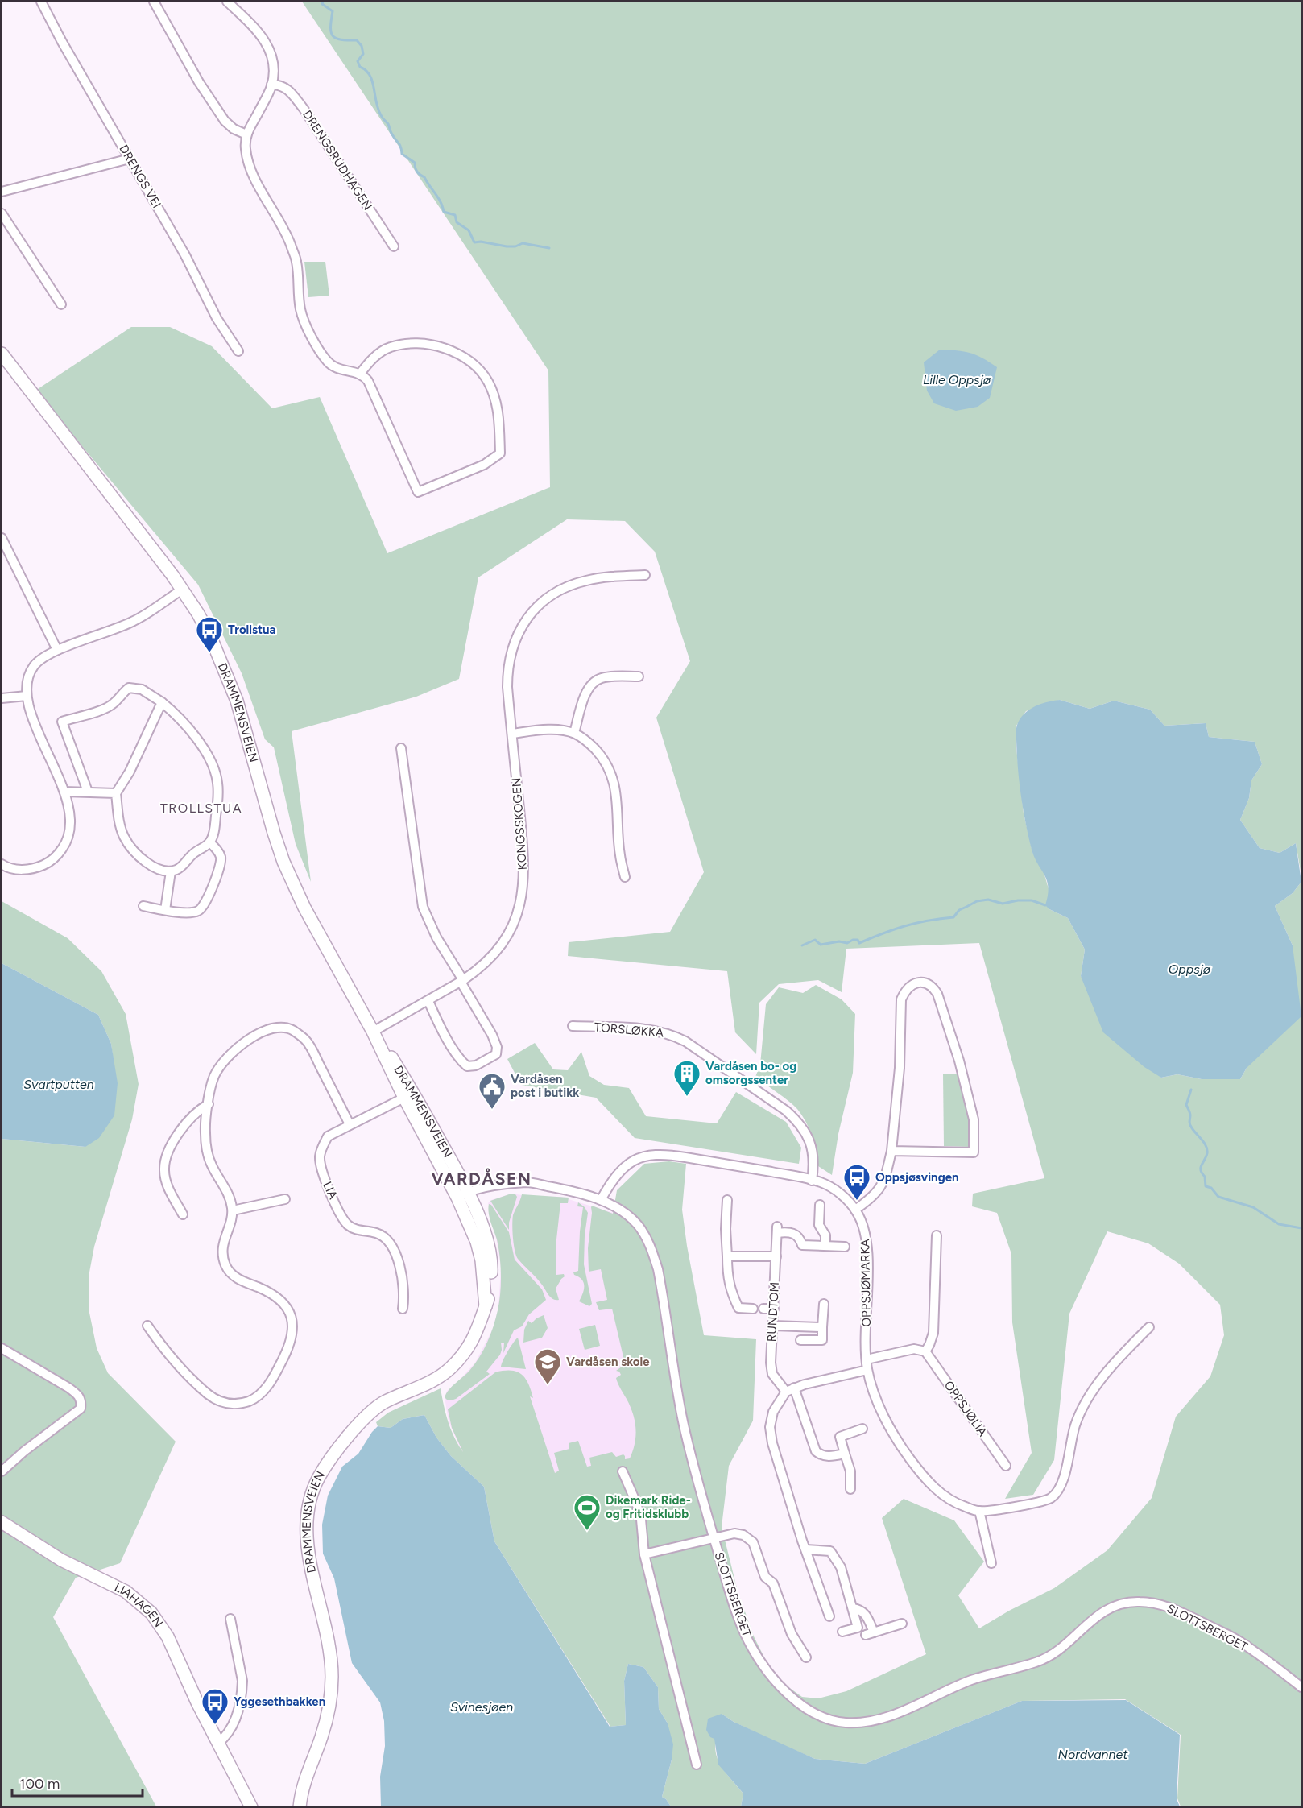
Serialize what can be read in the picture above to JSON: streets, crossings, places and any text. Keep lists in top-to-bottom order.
{
  "streets": {
    "main road": ["DRAMMENSVEIEN", "LIAHAGEN"],
    "street": [
      "DRENGSRUDHAGEN",
      "DRENGS VEI",
      "KONGSSKOGEN",
      "TORSLØKKA",
      "LIA",
      "OPPSJØMARKA",
      "RUNDTOM",
      "OPPSJØLIA",
      "SLOTTSBERGET"
    ]
  },
  "crossings": [
    ["DRAMMENSVEIEN", "KONGSSKOGEN"],
    ["DRAMMENSVEIEN", "LIA"],
    ["DRAMMENSVEIEN", "SLOTTSBERGET"],
    ["TORSLØKKA", "OPPSJØMARKA"],
    ["OPPSJØMARKA", "SLOTTSBERGET"]
  ],
  "districts": ["TROLLSTUA", "VARDÅSEN"],
  "water": [
    "Lille Oppsjø",
    "Oppsjø",
    "Svartputten",
    "Svinesjøen",
    "Nordvannet"
  ],
  "places": {
    "bus stop": ["Trollstua", "Oppsjøsvingen", "Yggesethbakken"],
    "building": ["Vardåsen bo- og omsorgssenter"],
    "public building": ["Vardåsen post i butikk"],
    "school or university": ["Vardåsen skole"],
    "sports": ["Dikemark Ride- og Fritidsklubb"]
  },
  "scale_bar": "100 m"
}
